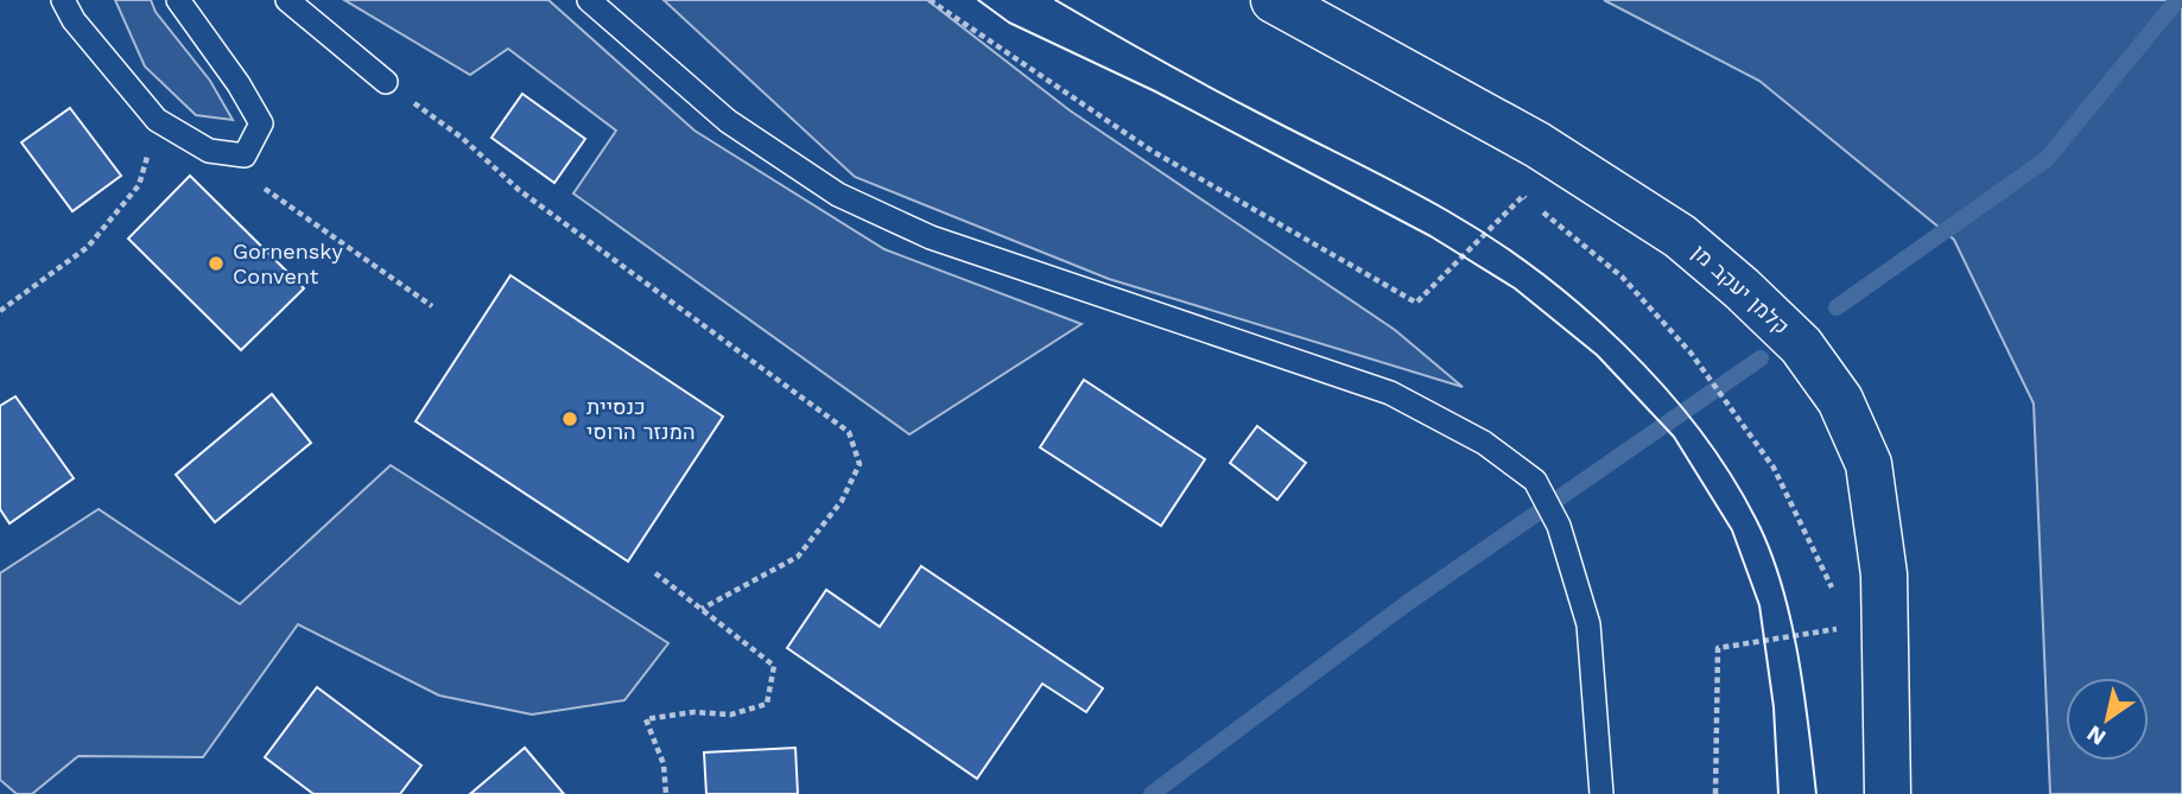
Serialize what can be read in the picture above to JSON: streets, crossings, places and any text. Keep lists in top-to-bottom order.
{
  "streets": {
    "main road": ["קלמן יעקב מן"]
  },
  "places": ["Gornensky Convent", "כנסיית המנזר הרוסי"],
  "north": "bottom left"
}
